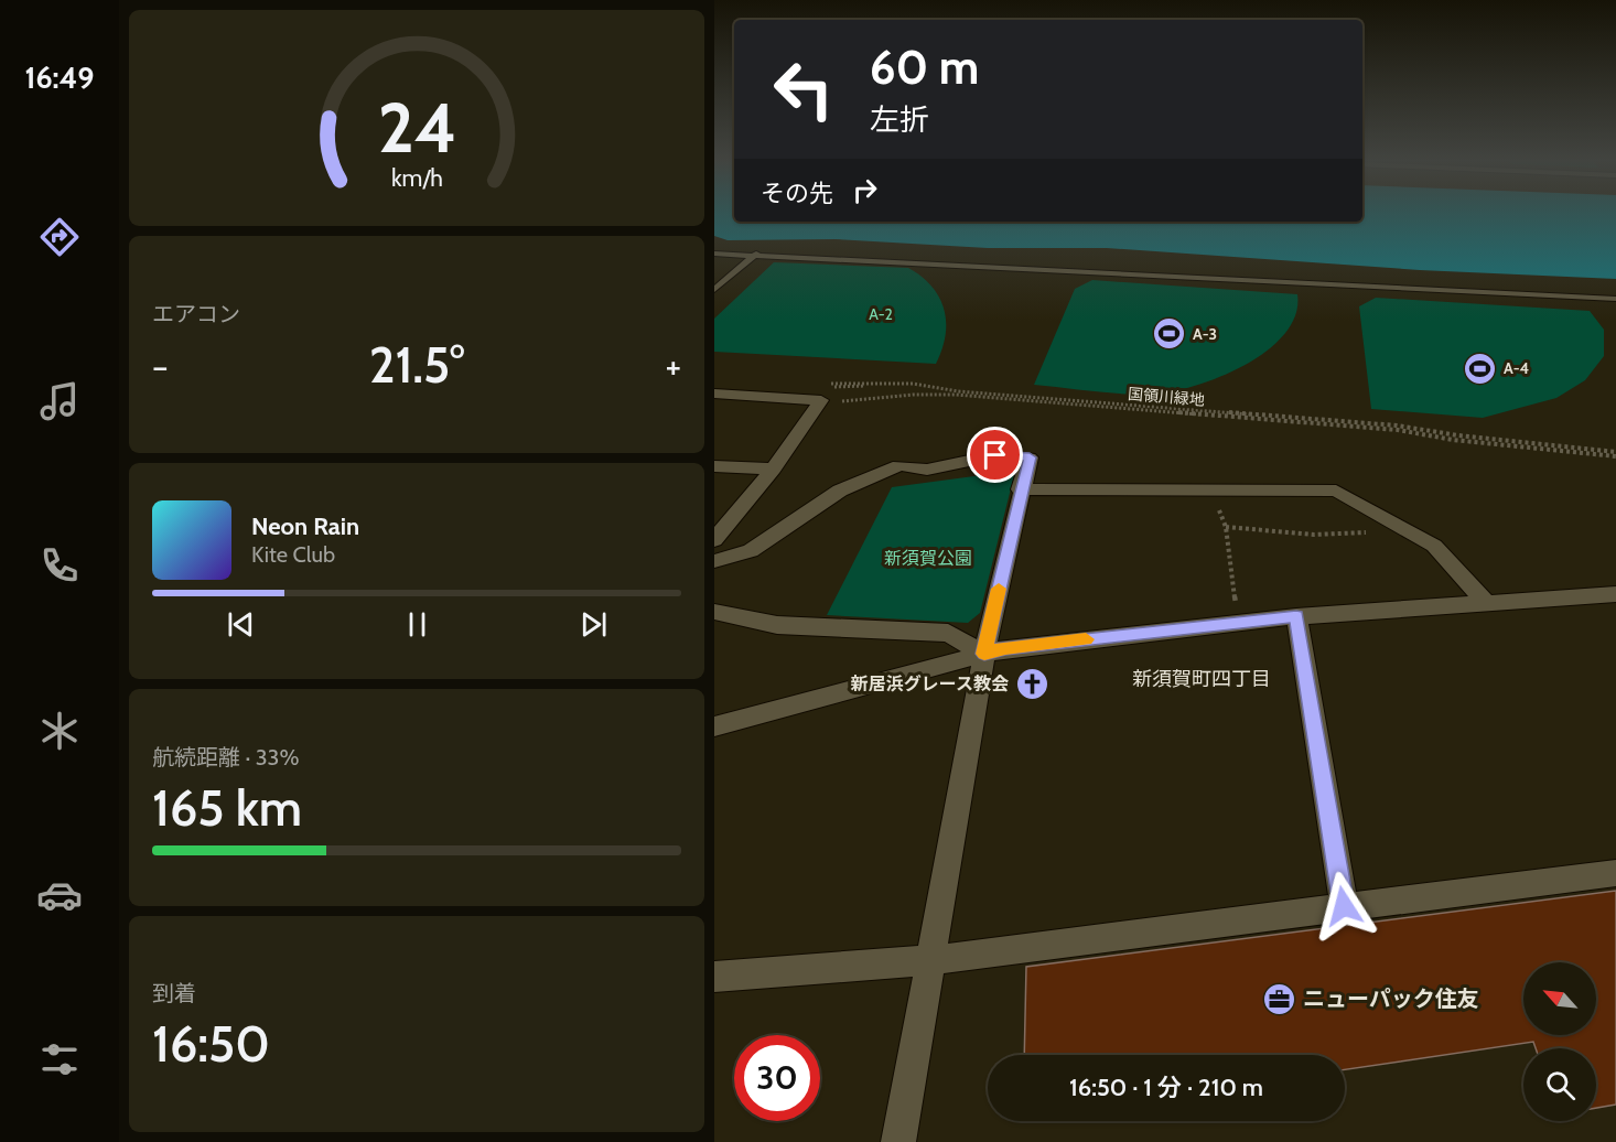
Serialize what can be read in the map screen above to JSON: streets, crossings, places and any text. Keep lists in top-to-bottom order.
{
  "streets": {
    "path": ["国領川緑地"]
  },
  "districts": ["新須賀町四丁目"],
  "parks": ["A-2", "新須賀公園"],
  "places": {
    "sports": ["A-3", "A-4"],
    "church": ["新居浜グレース教会"],
    "office": ["ニューパック住友"]
  },
  "north": "top left",
  "page": {
    "tabs": "16:49",
    "turn": ["60 m", "左折"],
    "then": "その先",
    "tile": [
      "エアコン",
      ["航続距離 · 33%", "165 km"],
      ["到着", "16:50"]
    ],
    "heat": ["−", "21.5°", "+"],
    "song": ["Neon Rain", "Kite Club"],
    "limit": "30",
    "trip": "16:50 · 1 分 · 210 m",
    "gauge": ["24", "km/h"]
  }
}
